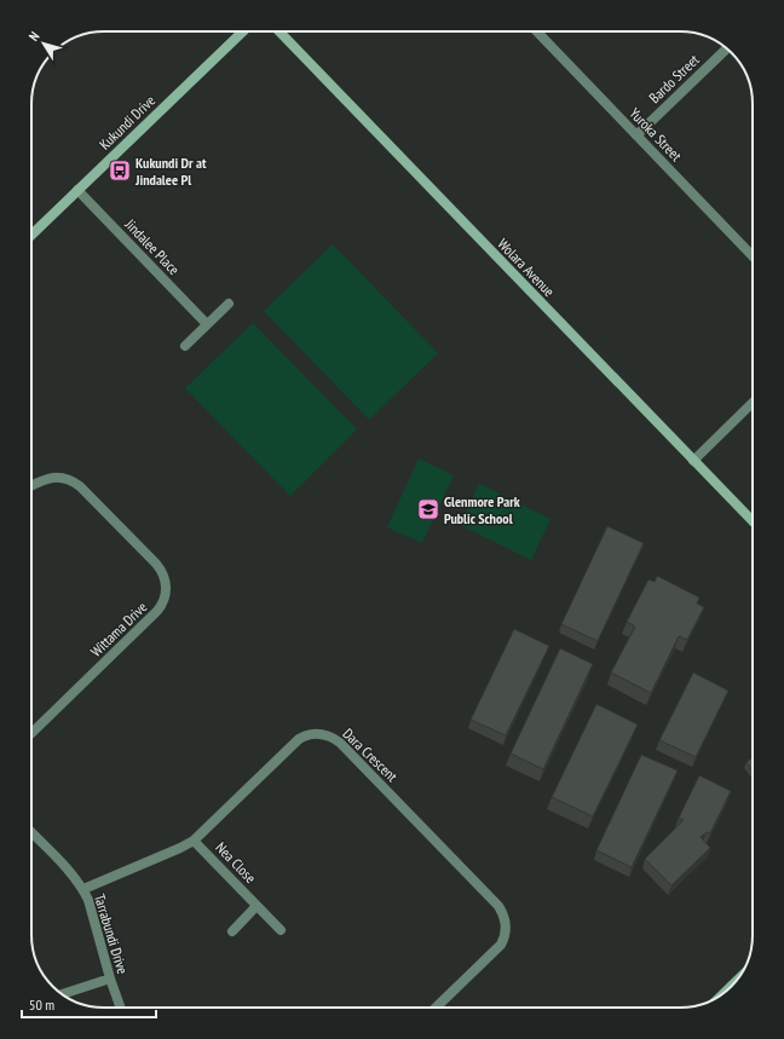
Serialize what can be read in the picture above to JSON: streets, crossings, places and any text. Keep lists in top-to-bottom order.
{
  "streets": {
    "street": [
      "Bardo Street",
      "Kukundi Drive",
      "Yuroka Street",
      "Jindalee Place",
      "Wolara Avenue",
      "Wittama Drive",
      "Dara Crescent",
      "Nea Close",
      "Tarrabundi Drive"
    ]
  },
  "crossings": [
    ["Bardo Street", "Yuroka Street"],
    ["Kukundi Drive", "Jindalee Place"],
    ["Dara Crescent", "Nea Close"],
    ["Dara Crescent", "Tarrabundi Drive"]
  ],
  "places": {
    "bus stop": ["Kukundi Dr at Jindalee Pl"],
    "school or university": ["Glenmore Park Public School"]
  },
  "scale_bar": "50 m",
  "north": "top left"
}
